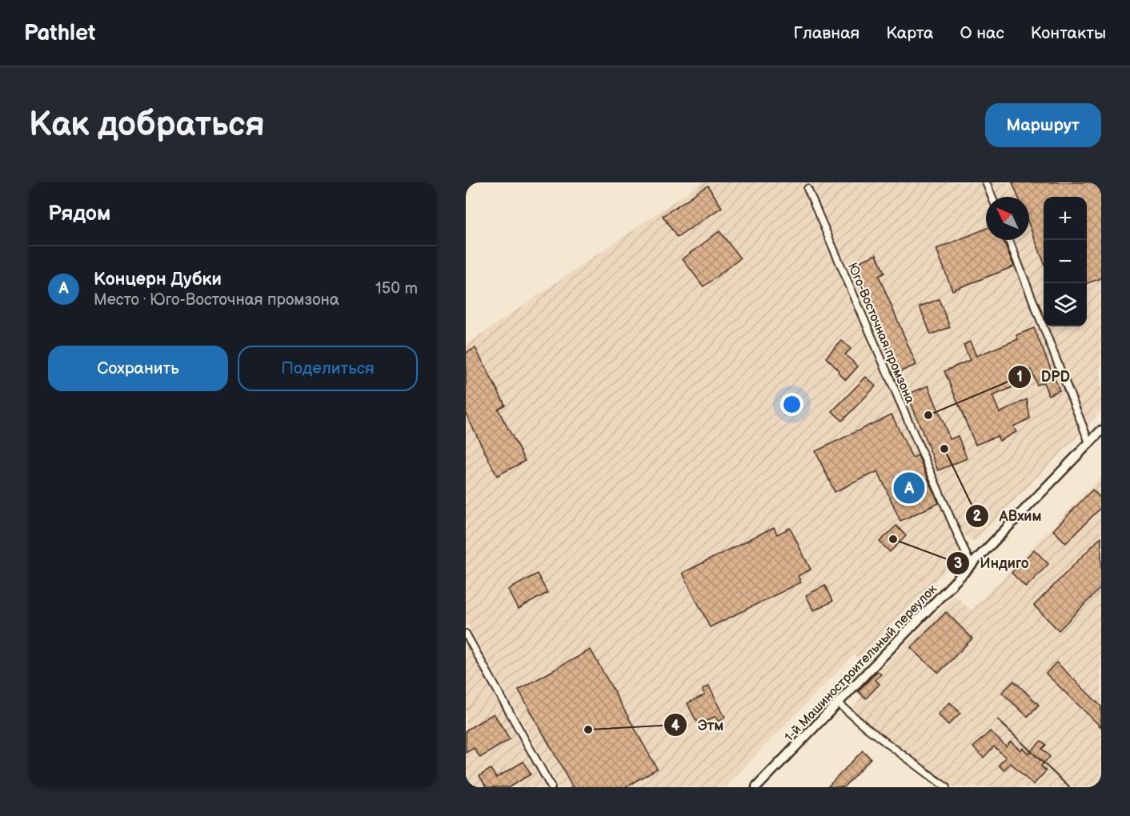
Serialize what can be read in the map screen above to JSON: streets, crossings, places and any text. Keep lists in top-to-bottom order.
{
  "streets": {
    "street": ["Юго-Восточная промзона", "1-й Машиностроительный переулок"]
  },
  "crossings": [
    ["Юго-Восточная промзона", "1-й Машиностроительный переулок"]
  ],
  "places": [
    "DPD",
    "АВхим",
    "Индиго",
    "Этм"
  ],
  "north": "top left",
  "page": {
    "header": "Pathlet",
    "nav": [
      "Главная",
      "Карта",
      "О нас",
      "Контакты"
    ],
    "buttons": [
      "Маршрут",
      ["Сохранить", "Поделиться"]
    ],
    "title": "Как добраться",
    "heading": "Рядом",
    "map_buttons": ["+", "−"],
    "list": [
      {
        "mark": "A",
        "name": "Концерн Дубки",
        "note": "Место · Юго-Восточная промзона",
        "value": "150 m"
      }
    ],
    "pins": "A"
  }
}
